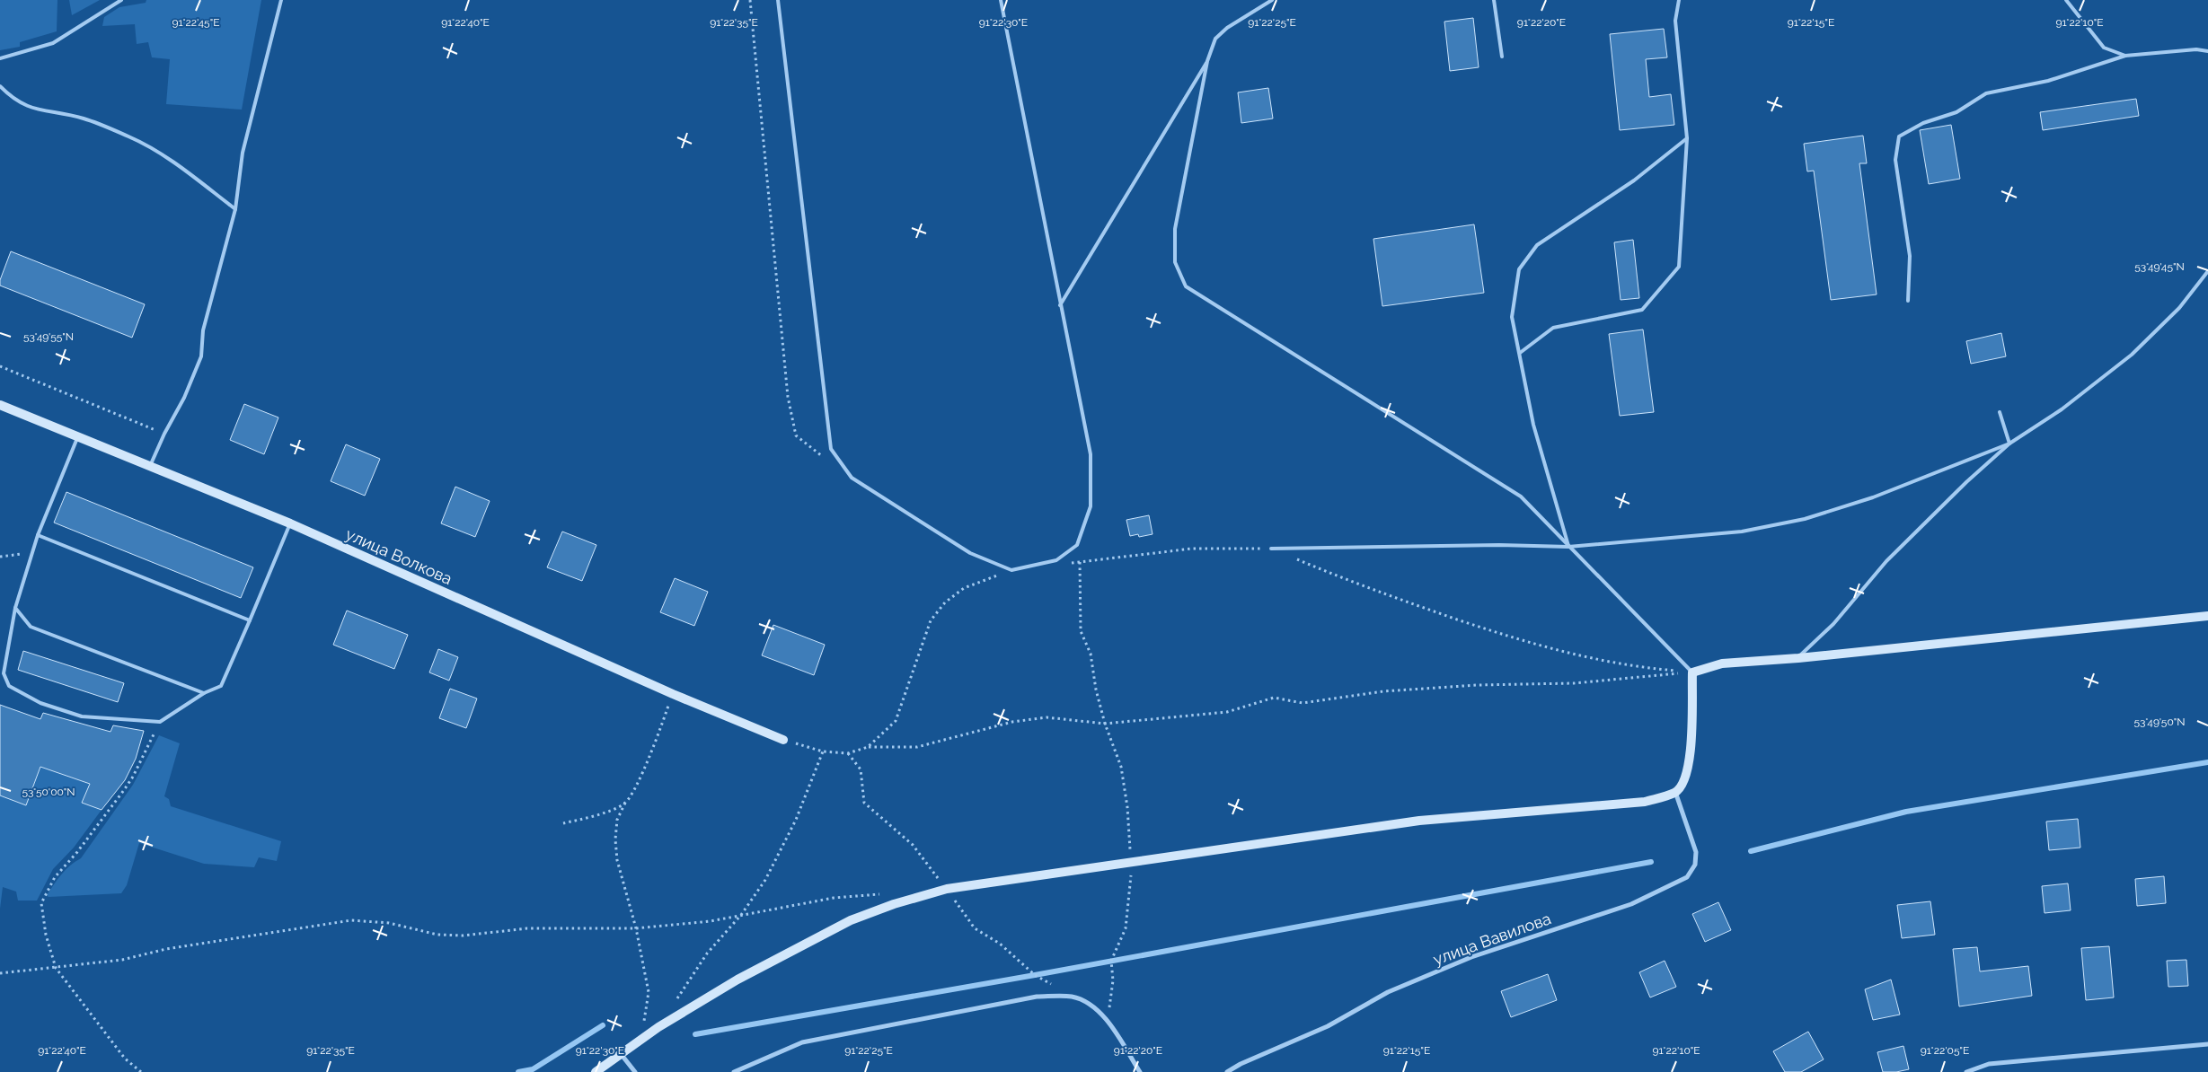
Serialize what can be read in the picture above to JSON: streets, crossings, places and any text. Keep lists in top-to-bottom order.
{
  "streets": {
    "street": ["улица Волкова", "улица Вавилова"]
  },
  "coordinates": [
    "91°22'20\"E",
    "91°22'15\"E",
    "91°22'45\"E",
    "91°22'40\"E",
    "91°22'35\"E",
    "91°22'30\"E",
    "91°22'25\"E",
    "91°22'10\"E",
    "53°49'45\"N",
    "53°49'55\"N",
    "53°49'50\"N",
    "53°50'00\"N",
    "91°22'05\"E"
  ]
}
